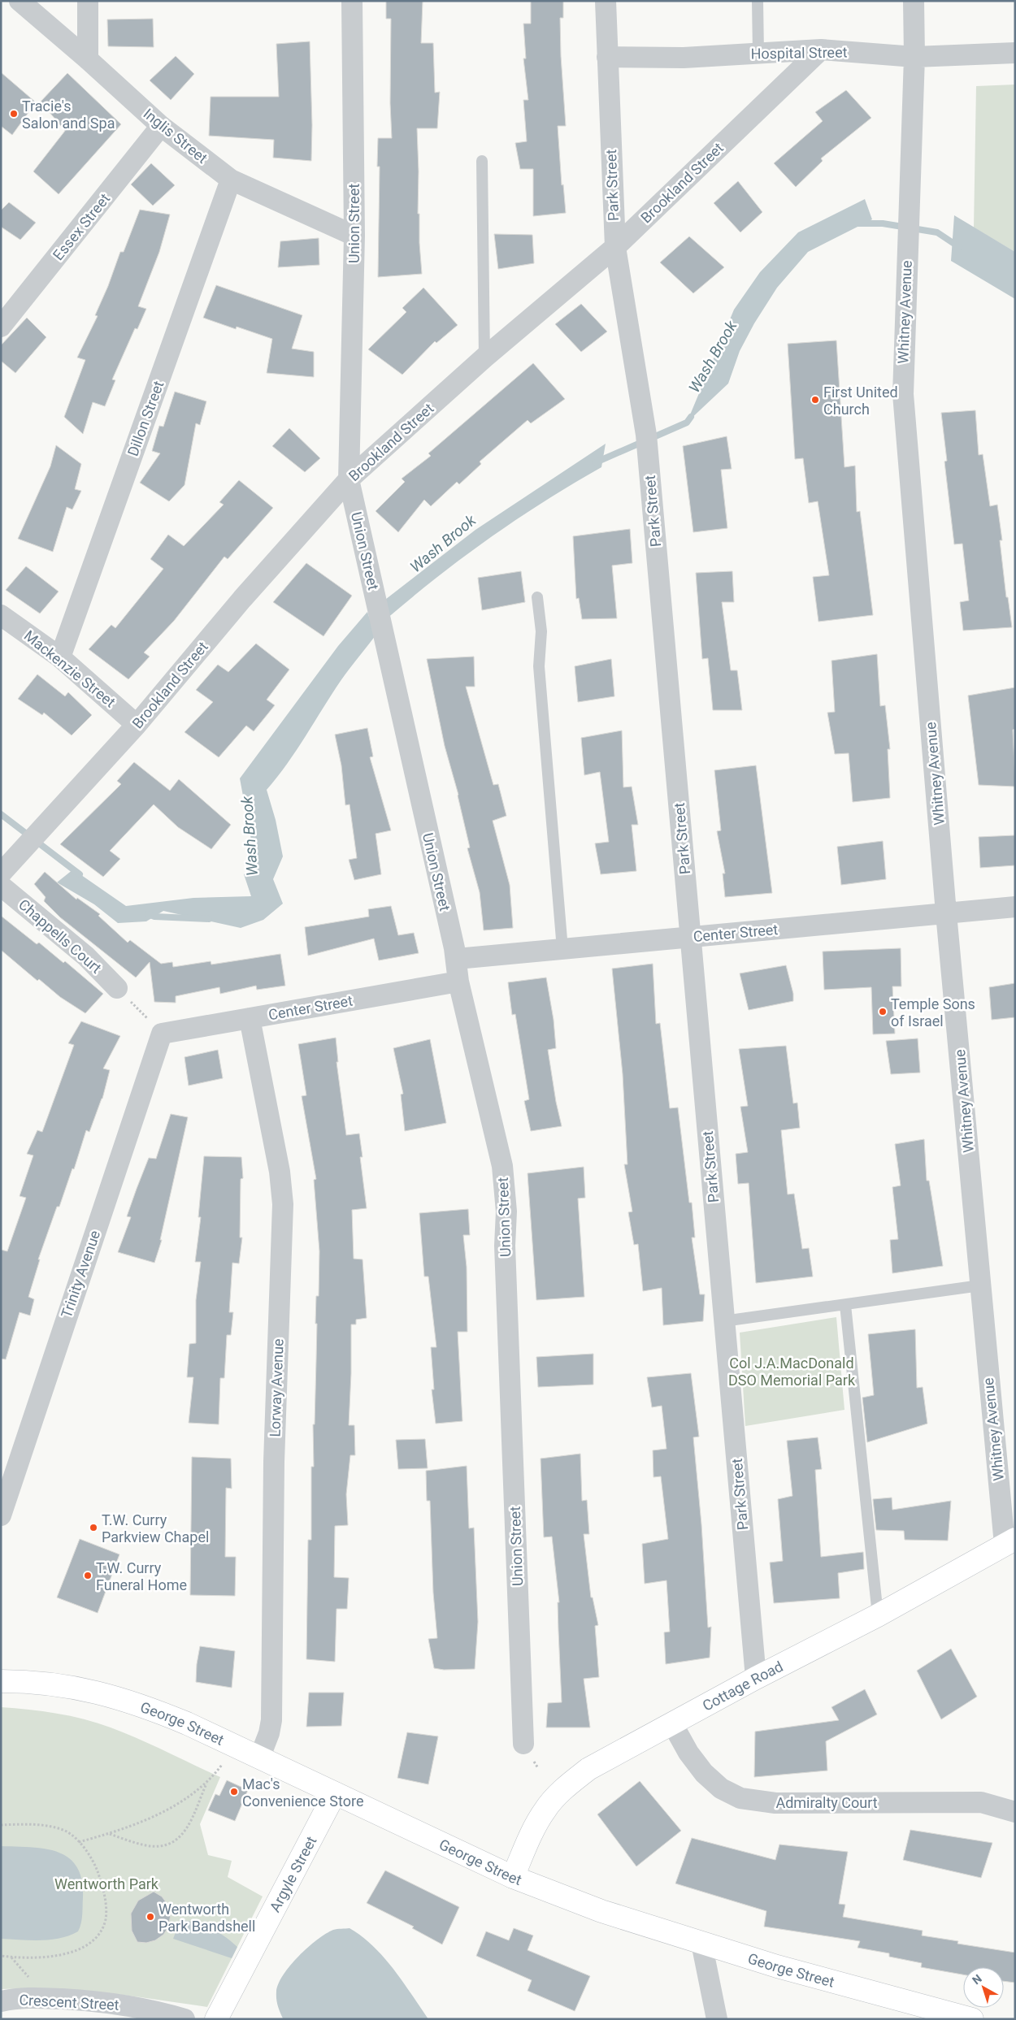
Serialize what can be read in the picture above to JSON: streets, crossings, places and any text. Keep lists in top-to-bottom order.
{
  "streets": {
    "main road": ["Cottage Road", "George Street", "Argyle Street"],
    "street": [
      "Hospital Street",
      "Inglis Street",
      "Brookland Street",
      "Park Street",
      "Union Street",
      "Essex Street",
      "Whitney Avenue",
      "Dillon Street",
      "Mackenzie Street",
      "Center Street",
      "Chappells Court",
      "Trinity Avenue",
      "Lorway Avenue",
      "Admiralty Court",
      "Crescent Street"
    ]
  },
  "crossings": [
    ["Hospital Street", "Brookland Street"],
    ["Hospital Street", "Park Street"],
    ["Hospital Street", "Whitney Avenue"],
    ["Inglis Street", "Union Street"],
    ["Inglis Street", "Essex Street"],
    ["Inglis Street", "Dillon Street"],
    ["Brookland Street", "Park Street"],
    ["Brookland Street", "Union Street"],
    ["Brookland Street", "Mackenzie Street"],
    ["Park Street", "Center Street"],
    ["Park Street", "Cottage Road"],
    ["Union Street", "Center Street"],
    ["Whitney Avenue", "Center Street"],
    ["Whitney Avenue", "Cottage Road"],
    ["Dillon Street", "Mackenzie Street"],
    ["Center Street", "Trinity Avenue"],
    ["Center Street", "Lorway Avenue"],
    ["Lorway Avenue", "George Street"],
    ["Cottage Road", "George Street"],
    ["Cottage Road", "Admiralty Court"],
    ["George Street", "Argyle Street"]
  ],
  "water": ["Wash Brook"],
  "parks": ["Col J.A.MacDonald DSO Memorial Park", "Wentworth Park"],
  "places": [
    "Tracie's Salon and Spa",
    "First United Church",
    "Temple Sons of Israel",
    "T.W. Curry Parkview Chapel",
    "T.W. Curry Funeral Home",
    "Mac's Convenience Store",
    "Wentworth Park Bandshell"
  ],
  "north": "top left"
}
